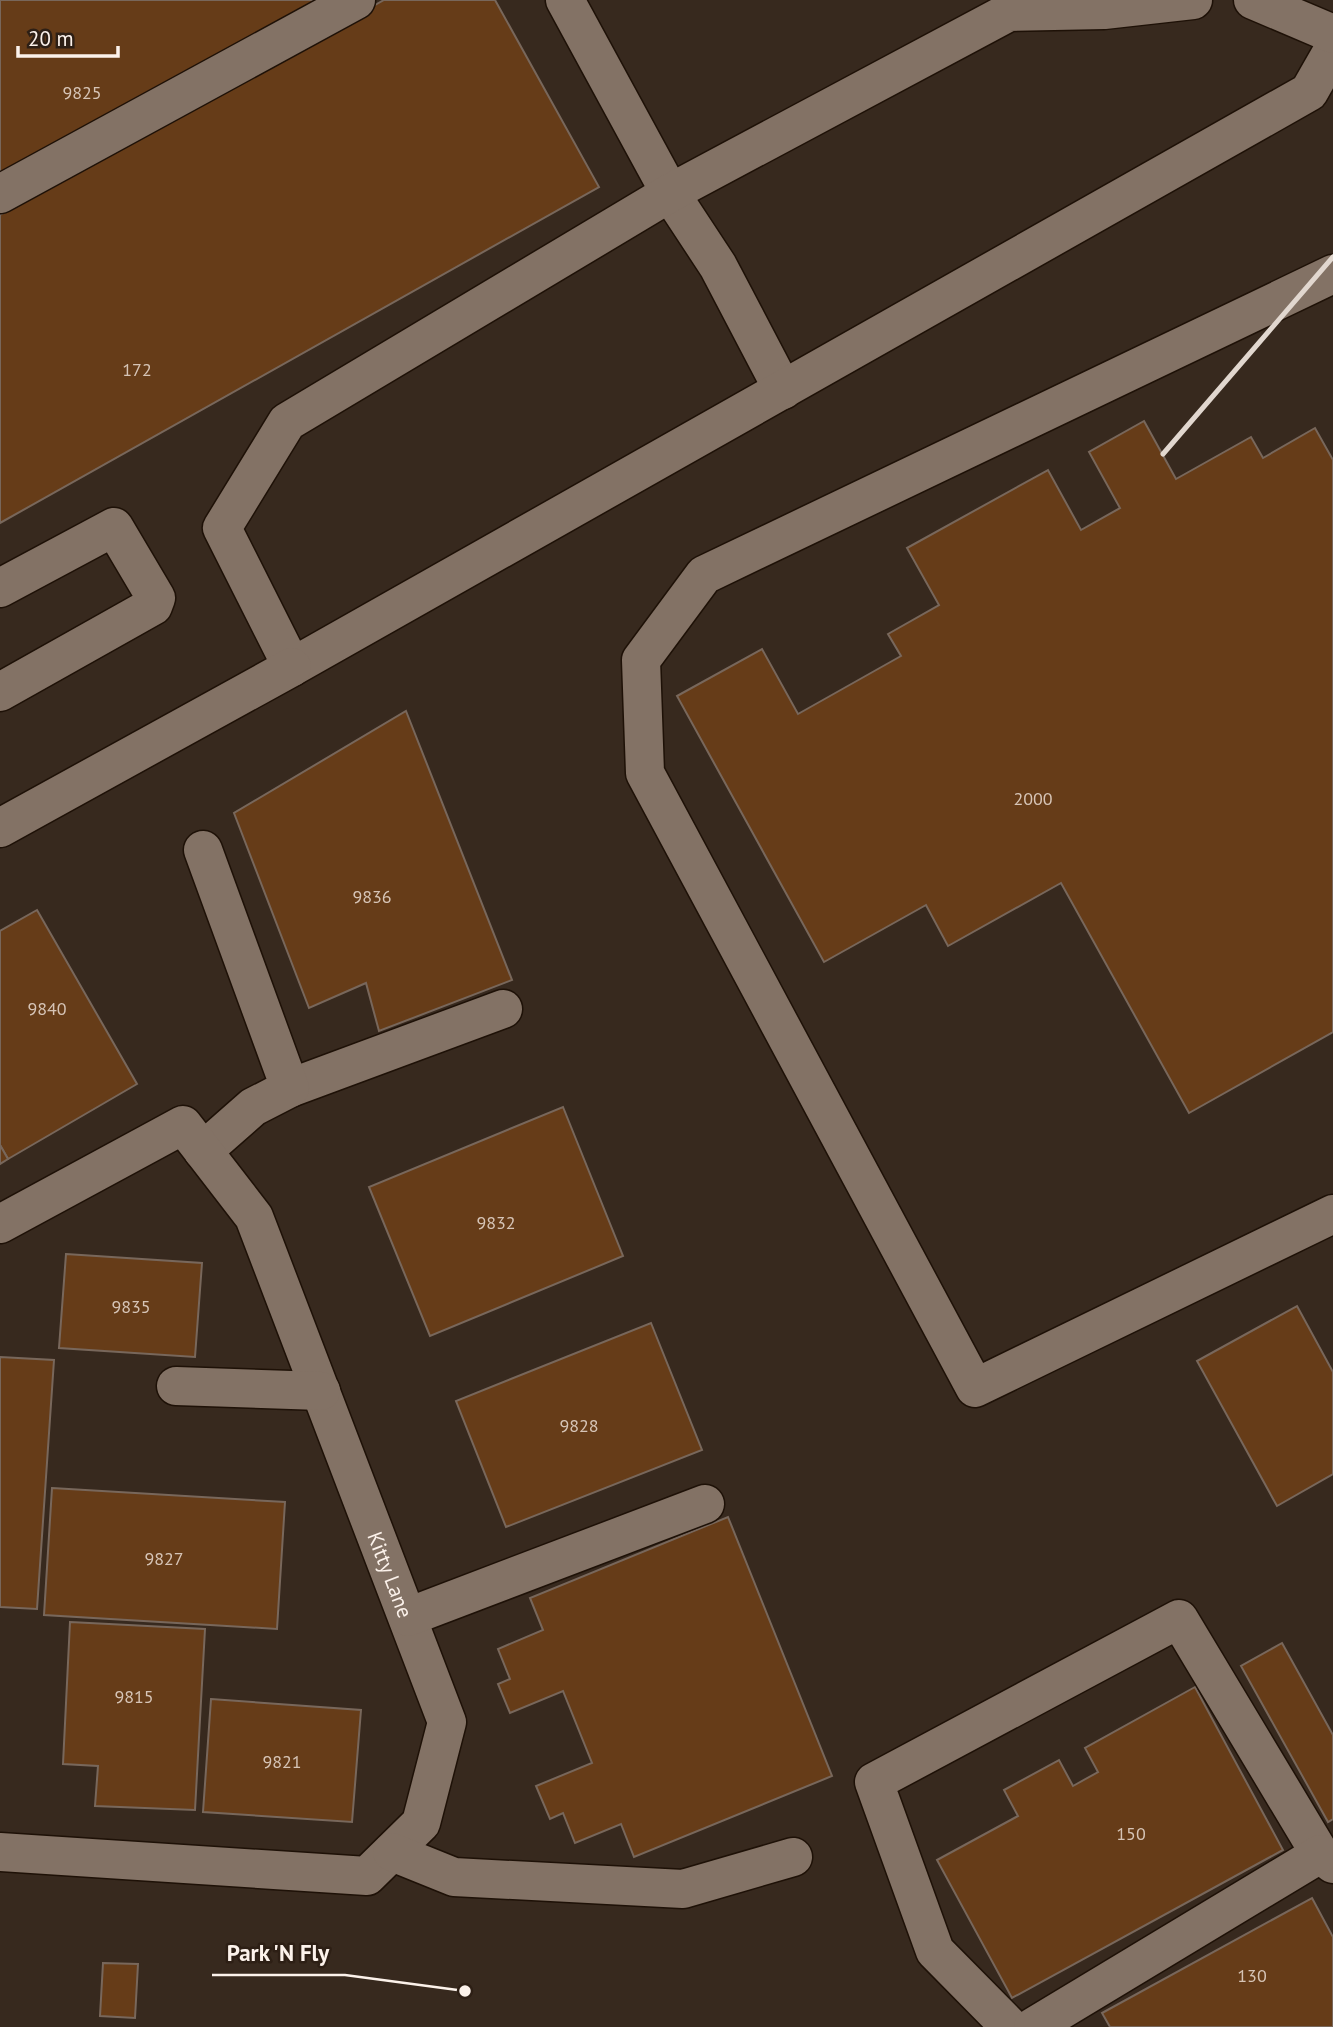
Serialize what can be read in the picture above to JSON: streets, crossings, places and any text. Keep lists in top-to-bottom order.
{
  "streets": {
    "street": ["Kitty Lane"]
  },
  "places": ["Park 'N Fly"],
  "house_numbers": [
    "9825",
    "172",
    "2000",
    "9836",
    "9840",
    "9832",
    "9835",
    "9828",
    "9827",
    "9815",
    "9821",
    "150",
    "130"
  ],
  "scale_bar": "20 m"
}
